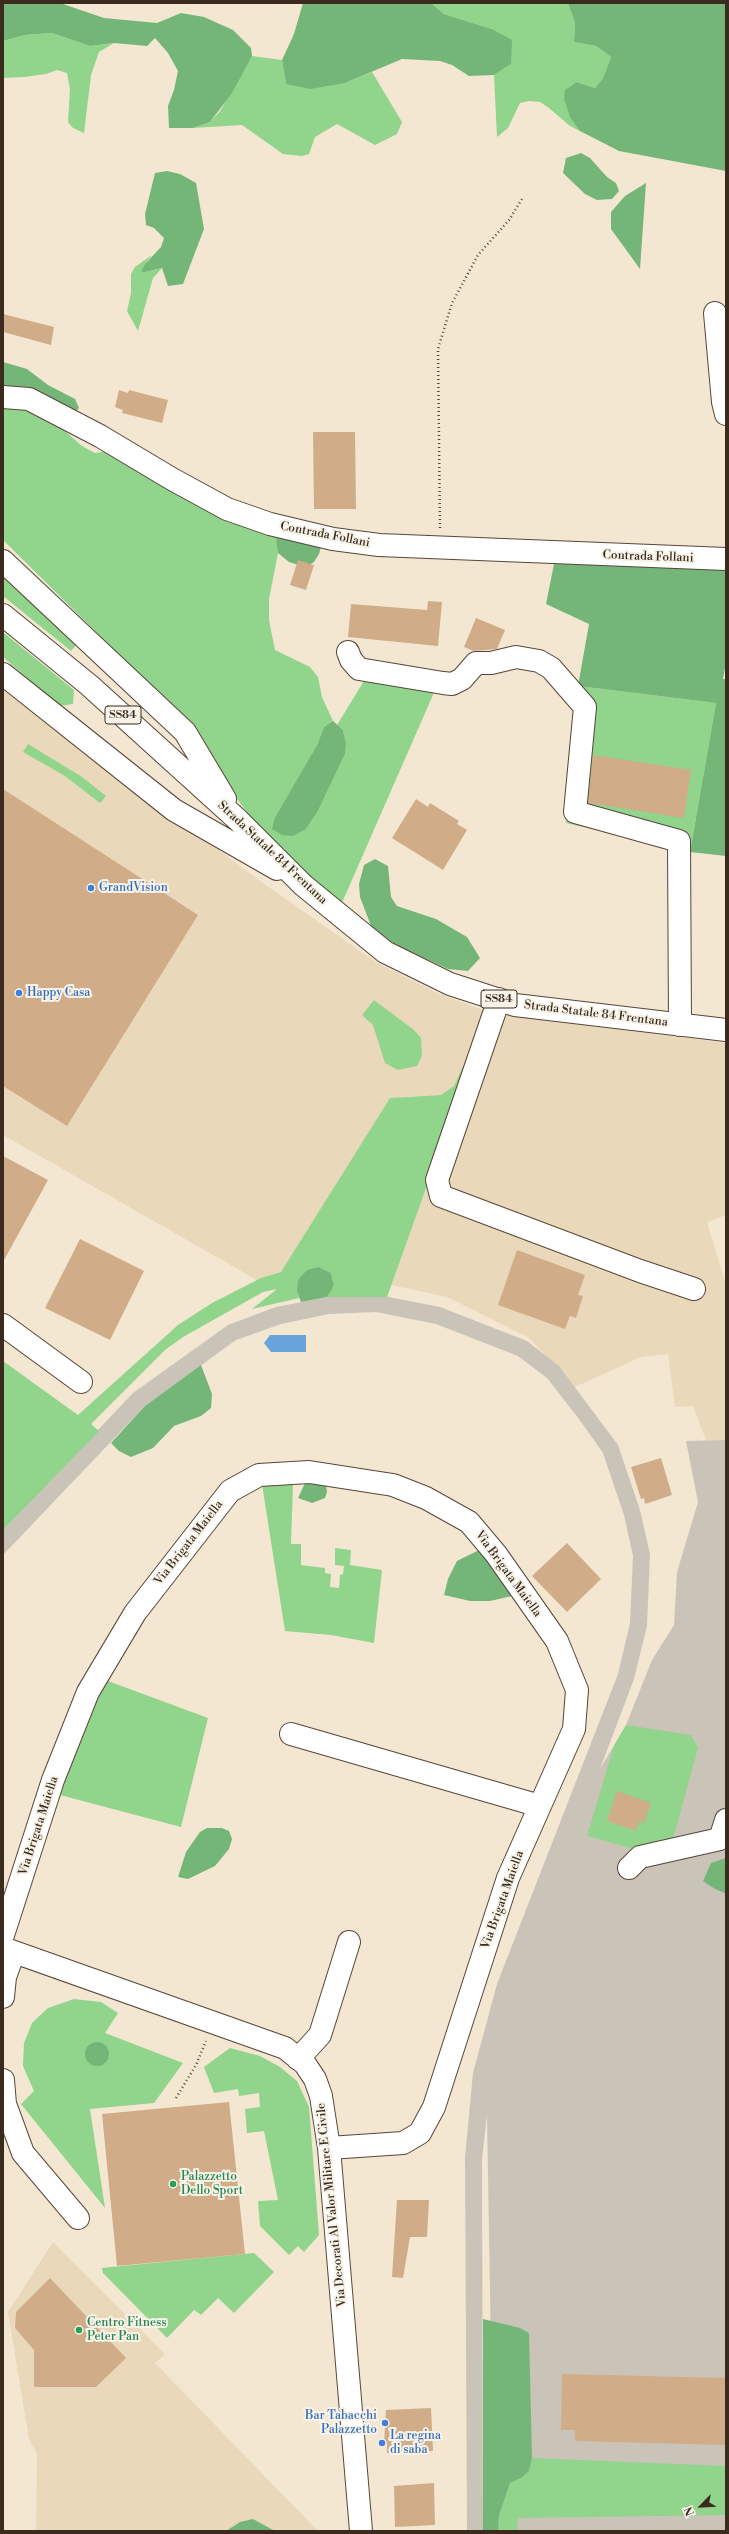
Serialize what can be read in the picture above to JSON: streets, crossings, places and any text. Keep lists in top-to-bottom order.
{
  "streets": {
    "street": [
      "Contrada Follani",
      "SS84",
      "Strada Statale 84 Frentana",
      "Via Brigata Maiella",
      "Via Decorati Al Valor Militare E Civile"
    ]
  },
  "crossings": [
    ["Via Brigata Maiella", "Via Decorati Al Valor Militare E Civile"]
  ],
  "places": [
    "GrandVision",
    "Happy Casa",
    "Palazzetto Dello Sport",
    "Centro Fitness Peter Pan",
    "Bar Tabacchi Palazzetto",
    "La regina di saba"
  ],
  "north": "bottom left"
}
